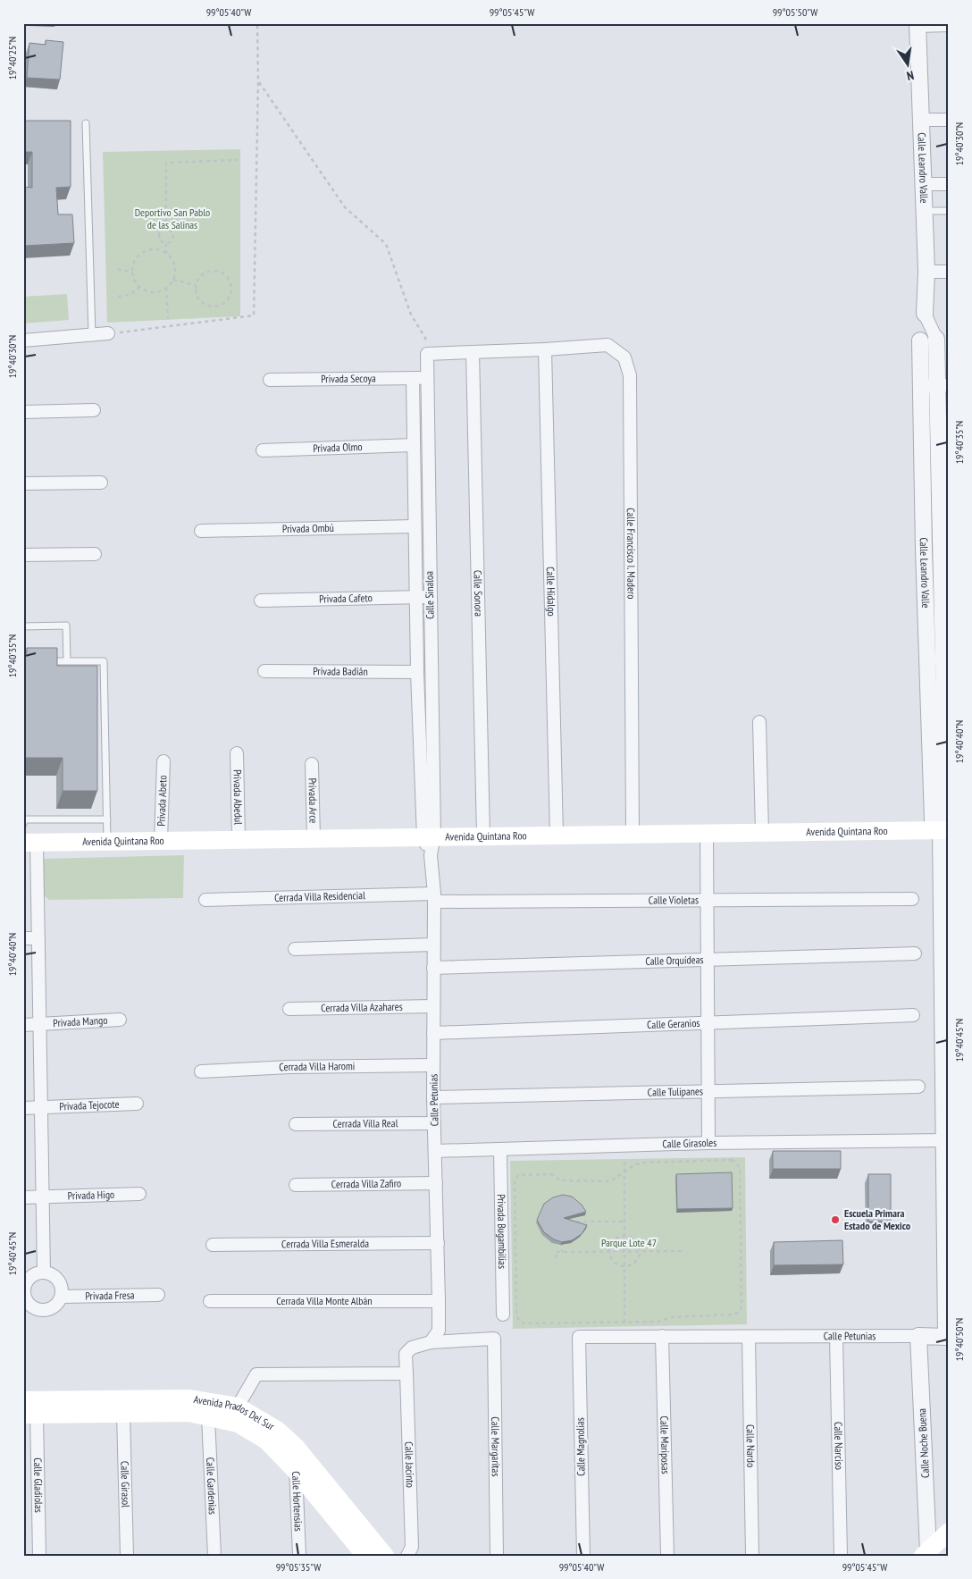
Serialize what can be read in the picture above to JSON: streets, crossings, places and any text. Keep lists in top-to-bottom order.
{
  "streets": {
    "main road": ["Avenida Quintana Roo", "Avenida Prados Del Sur"],
    "street": [
      "Calle Leandro Valle",
      "Privada Secoya",
      "Privada Olmo",
      "Privada Ombú",
      "Calle Francisco I. Madero",
      "Calle Hidalgo",
      "Calle Sonora",
      "Calle Sinaloa",
      "Privada Cafeto",
      "Privada Badián",
      "Privada Abedul",
      "Privada Abeto",
      "Privada Arce",
      "Cerrada Villa Residencial",
      "Calle Violetas",
      "Calle Orquídeas",
      "Cerrada Villa Azahares",
      "Privada Mango",
      "Calle Geranios",
      "Cerrada Villa Haromi",
      "Calle Tulipanes",
      "Calle Petunias",
      "Privada Tejocote",
      "Cerrada Villa Real",
      "Calle Girasoles",
      "Cerrada Villa Zafiro",
      "Privada Higo",
      "Privada Bugambilias",
      "Cerrada Villa Esmeralda",
      "Privada Fresa",
      "Cerrada Villa Monte Albán",
      "Calle Noche Buena",
      "Calle Mariposas",
      "Calle Nardo",
      "Calle Narciso",
      "Calle Margaritas",
      "Calle Magnolias",
      "Calle Jacinto",
      "Calle Girasol",
      "Calle Gladiolas",
      "Calle Gardenias",
      "Calle Hortensias"
    ]
  },
  "crossings": [
    ["Calle Leandro Valle", "Avenida Quintana Roo"],
    ["Calle Leandro Valle", "Calle Petunias"],
    ["Calle Leandro Valle", "Calle Girasoles"],
    ["Privada Secoya", "Calle Sinaloa"],
    ["Privada Olmo", "Calle Sinaloa"],
    ["Privada Ombú", "Calle Sinaloa"],
    ["Calle Francisco I. Madero", "Calle Hidalgo"],
    ["Calle Francisco I. Madero", "Calle Sonora"],
    ["Calle Francisco I. Madero", "Calle Sinaloa"],
    ["Calle Francisco I. Madero", "Avenida Quintana Roo"],
    ["Calle Hidalgo", "Avenida Quintana Roo"],
    ["Calle Sonora", "Avenida Quintana Roo"],
    ["Calle Sinaloa", "Privada Cafeto"],
    ["Calle Sinaloa", "Privada Badián"],
    ["Calle Sinaloa", "Avenida Quintana Roo"],
    ["Calle Sinaloa", "Calle Petunias"],
    ["Privada Abedul", "Avenida Quintana Roo"],
    ["Privada Abeto", "Avenida Quintana Roo"],
    ["Privada Arce", "Avenida Quintana Roo"],
    ["Avenida Quintana Roo", "Calle Petunias"],
    ["Cerrada Villa Residencial", "Calle Violetas"],
    ["Cerrada Villa Residencial", "Calle Petunias"],
    ["Calle Violetas", "Calle Petunias"],
    ["Calle Orquídeas", "Calle Petunias"],
    ["Cerrada Villa Azahares", "Calle Petunias"],
    ["Calle Geranios", "Calle Petunias"],
    ["Cerrada Villa Haromi", "Calle Petunias"],
    ["Calle Tulipanes", "Calle Petunias"],
    ["Calle Petunias", "Cerrada Villa Real"],
    ["Calle Petunias", "Calle Girasoles"],
    ["Calle Petunias", "Cerrada Villa Zafiro"],
    ["Calle Petunias", "Cerrada Villa Esmeralda"],
    ["Calle Petunias", "Cerrada Villa Monte Albán"],
    ["Calle Petunias", "Calle Noche Buena"],
    ["Calle Petunias", "Calle Mariposas"],
    ["Calle Petunias", "Calle Nardo"],
    ["Calle Petunias", "Calle Narciso"],
    ["Calle Petunias", "Calle Margaritas"],
    ["Calle Petunias", "Calle Magnolias"],
    ["Calle Girasoles", "Privada Bugambilias"],
    ["Avenida Prados Del Sur", "Calle Girasol"],
    ["Avenida Prados Del Sur", "Calle Gladiolas"],
    ["Avenida Prados Del Sur", "Calle Gardenias"],
    ["Avenida Prados Del Sur", "Calle Hortensias"],
    ["Calle Mariposas", "Calle Magnolias"]
  ],
  "parks": ["Deportivo San Pablo de las Salinas", "Parque Lote 47"],
  "places": ["Escuela Primara Estado de Mexico"],
  "north": "bottom",
  "coordinates": [
    "99°05'40\"W",
    "99°05'45\"W",
    "99°05'50\"W",
    "19°40'25\"N",
    "19°40'30\"N",
    "19°40'35\"N",
    "19°40'40\"N",
    "19°40'45\"N",
    "19°40'50\"N",
    "99°05'35\"W"
  ]
}
